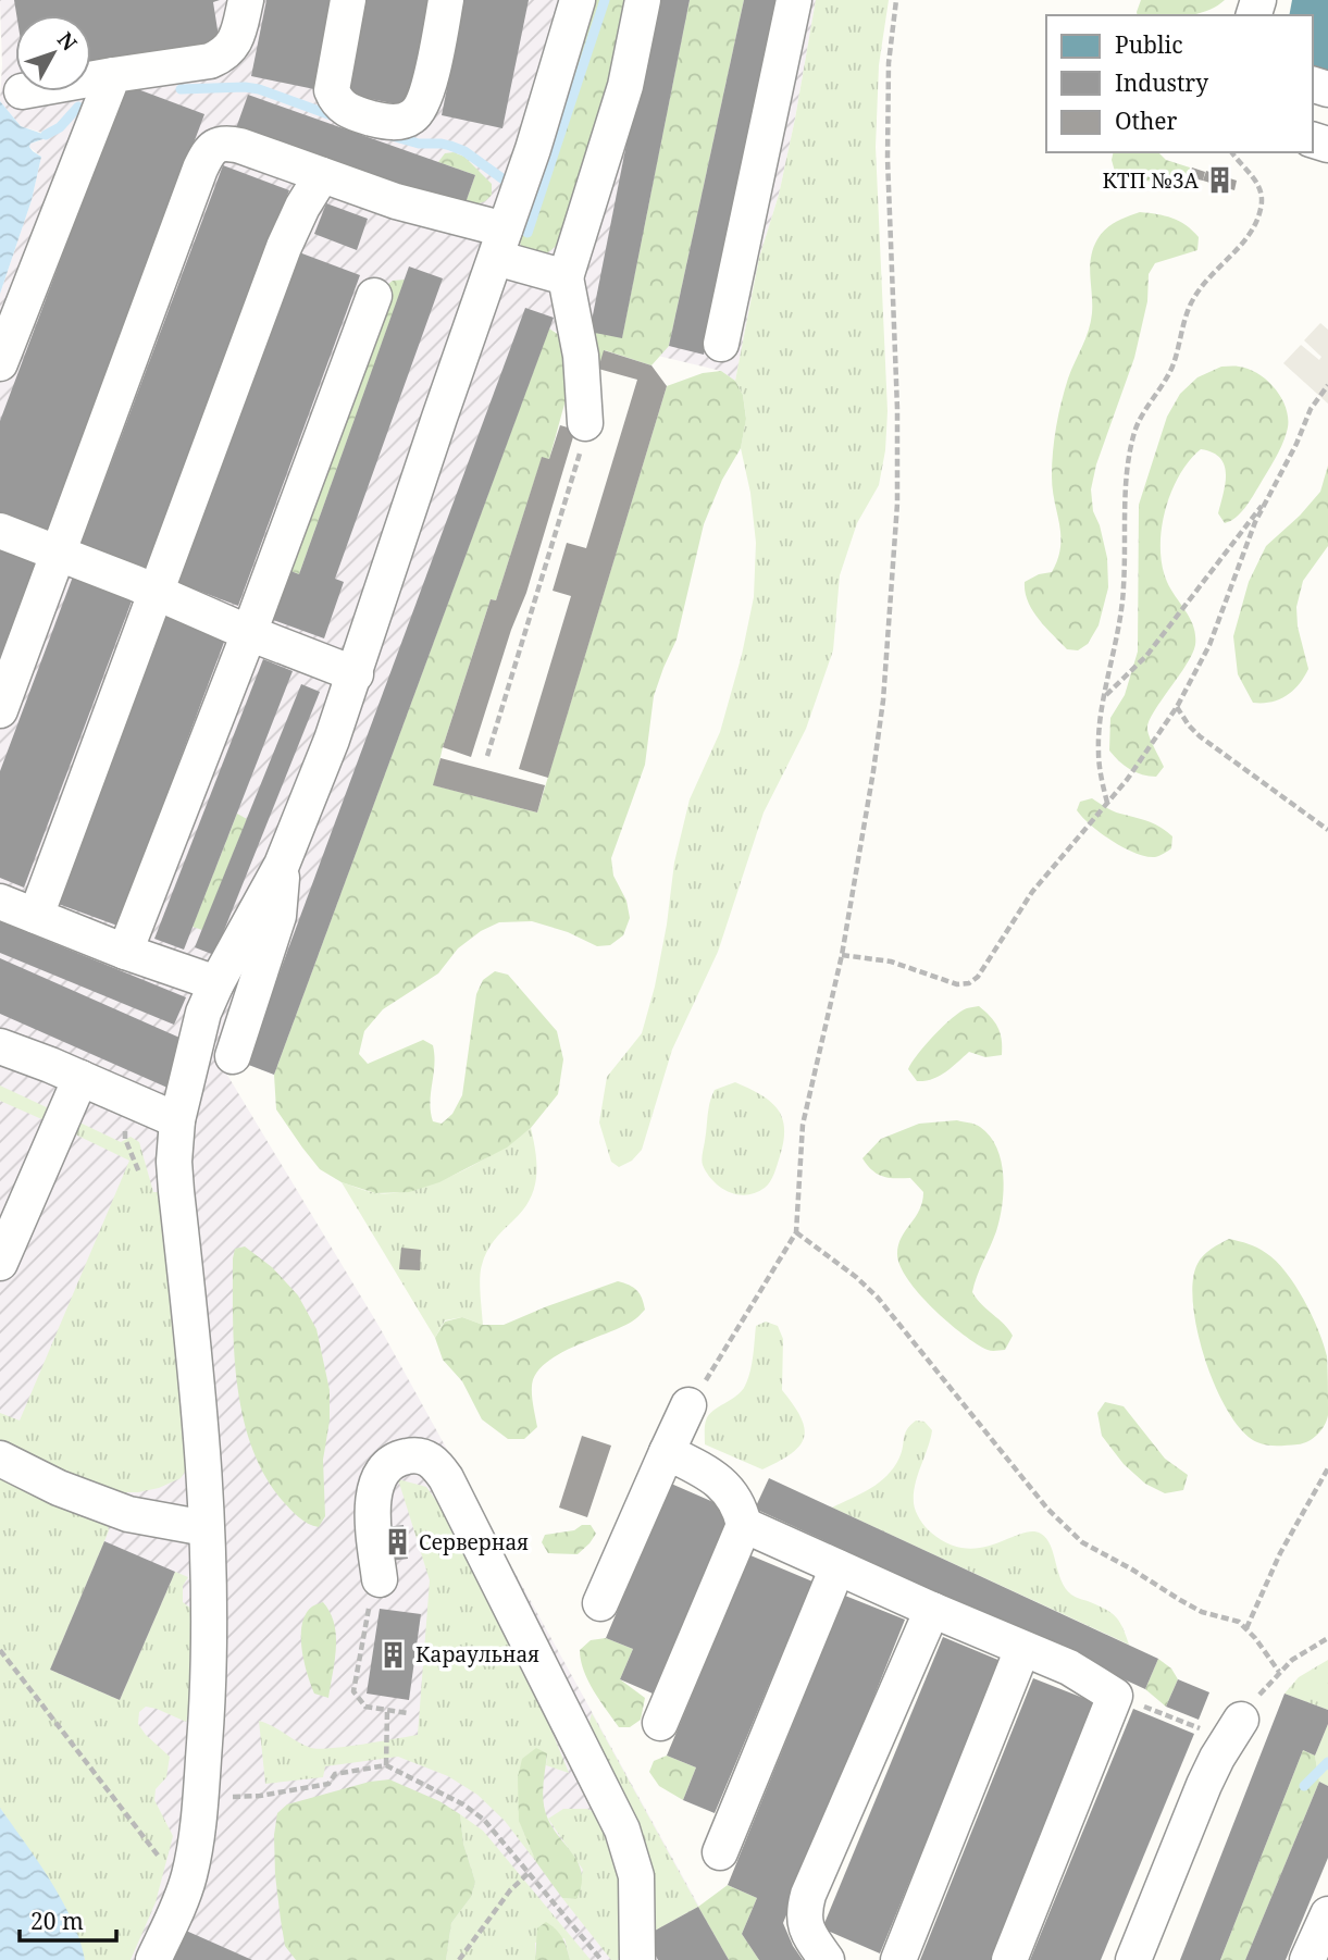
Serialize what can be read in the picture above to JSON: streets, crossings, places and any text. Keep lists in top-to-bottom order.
{
  "places": {
    "building": ["КТП №3А", "Серверная", "Караульная"]
  },
  "legend": ["Public", "Industry", "Other"],
  "scale_bar": "20 m",
  "north": "top right"
}
